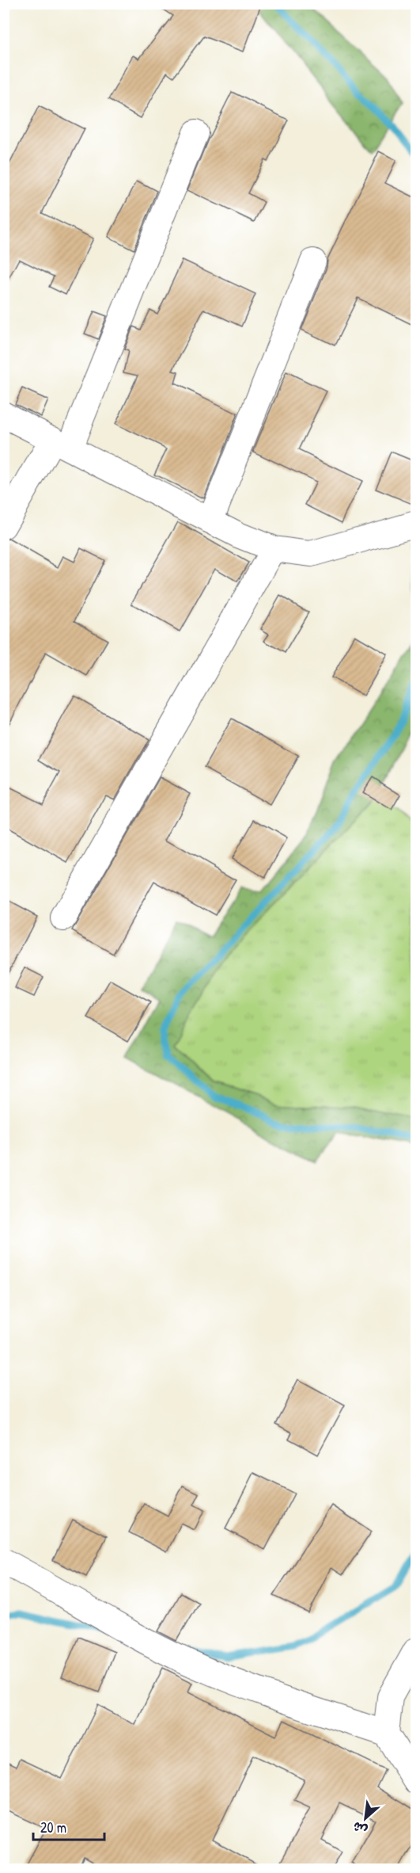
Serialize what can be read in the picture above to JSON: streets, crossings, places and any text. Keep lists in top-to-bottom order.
{
  "scale_bar": "20 m",
  "north": "bottom left"
}
